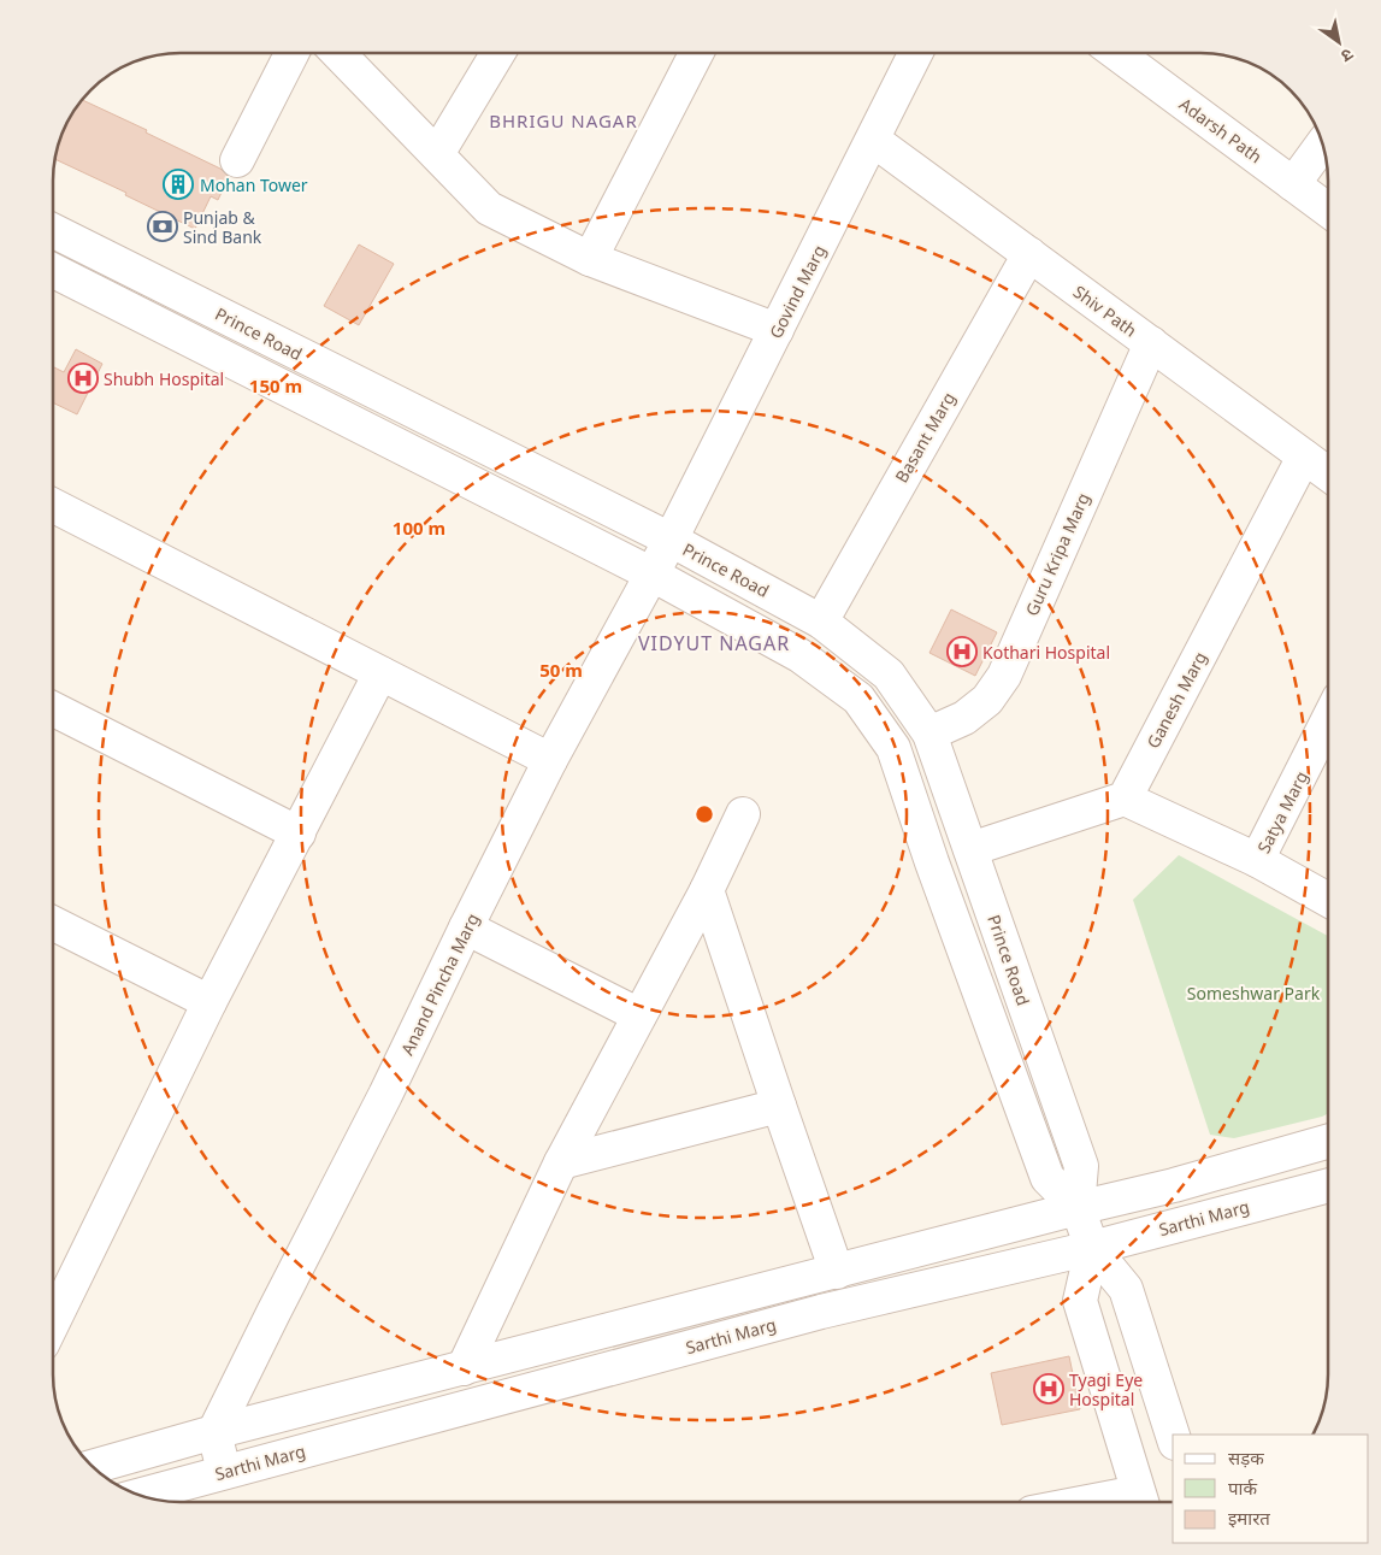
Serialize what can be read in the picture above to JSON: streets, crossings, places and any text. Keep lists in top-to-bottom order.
{
  "streets": {
    "street": [
      "Adarsh Path",
      "Govind Marg",
      "Shiv Path",
      "Prince Road",
      "Basant Marg",
      "Guru Kripa Marg",
      "Ganesh Marg",
      "Satya Marg",
      "Anand Pincha Marg",
      "Sarthi Marg"
    ]
  },
  "crossings": [
    ["Govind Marg", "Shiv Path"],
    ["Govind Marg", "Prince Road"],
    ["Govind Marg", "Anand Pincha Marg"],
    ["Shiv Path", "Basant Marg"],
    ["Shiv Path", "Guru Kripa Marg"],
    ["Shiv Path", "Ganesh Marg"],
    ["Prince Road", "Basant Marg"],
    ["Prince Road", "Guru Kripa Marg"],
    ["Prince Road", "Anand Pincha Marg"],
    ["Prince Road", "Sarthi Marg"]
  ],
  "districts": ["BHRIGU NAGAR", "VIDYUT NAGAR"],
  "parks": ["Someshwar Park"],
  "places": {
    "building": ["Mohan Tower"],
    "bank": ["Punjab & Sind Bank"],
    "hospital": ["Shubh Hospital", "Kothari Hospital", "Tyagi Eye Hospital"]
  },
  "legend": ["सड़क", "पार्क", "इमारत"],
  "north": "bottom right",
  "rings": ["150 m", "100 m", "50 m"]
}
